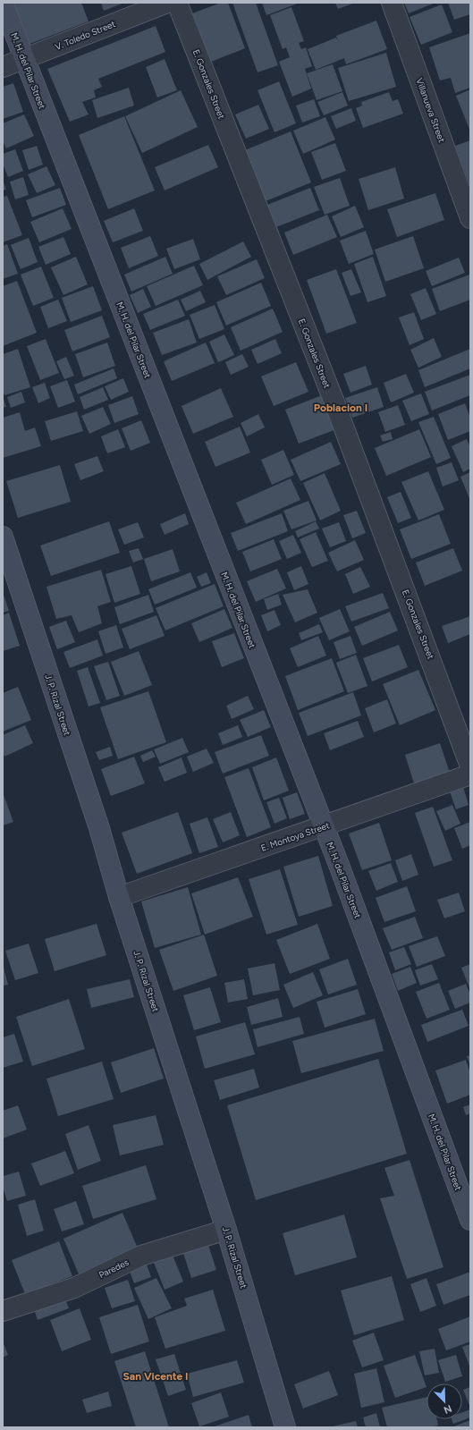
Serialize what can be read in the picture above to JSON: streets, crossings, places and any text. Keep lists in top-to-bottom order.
{
  "streets": {
    "main road": ["M. H. del Pilar Street", "J. P. Rizal Street"],
    "street": [
      "V. Toledo Street",
      "E. Gonzales Street",
      "Villanueva Street",
      "E. Montoya Street",
      "Paredes"
    ]
  },
  "crossings": [
    ["V. Toledo Street", "M. H. del Pilar Street"],
    ["M. H. del Pilar Street", "E. Montoya Street"],
    ["J. P. Rizal Street", "E. Montoya Street"],
    ["J. P. Rizal Street", "Paredes"]
  ],
  "districts": ["Poblacion I", "San Vicente I"],
  "north": "bottom right"
}
